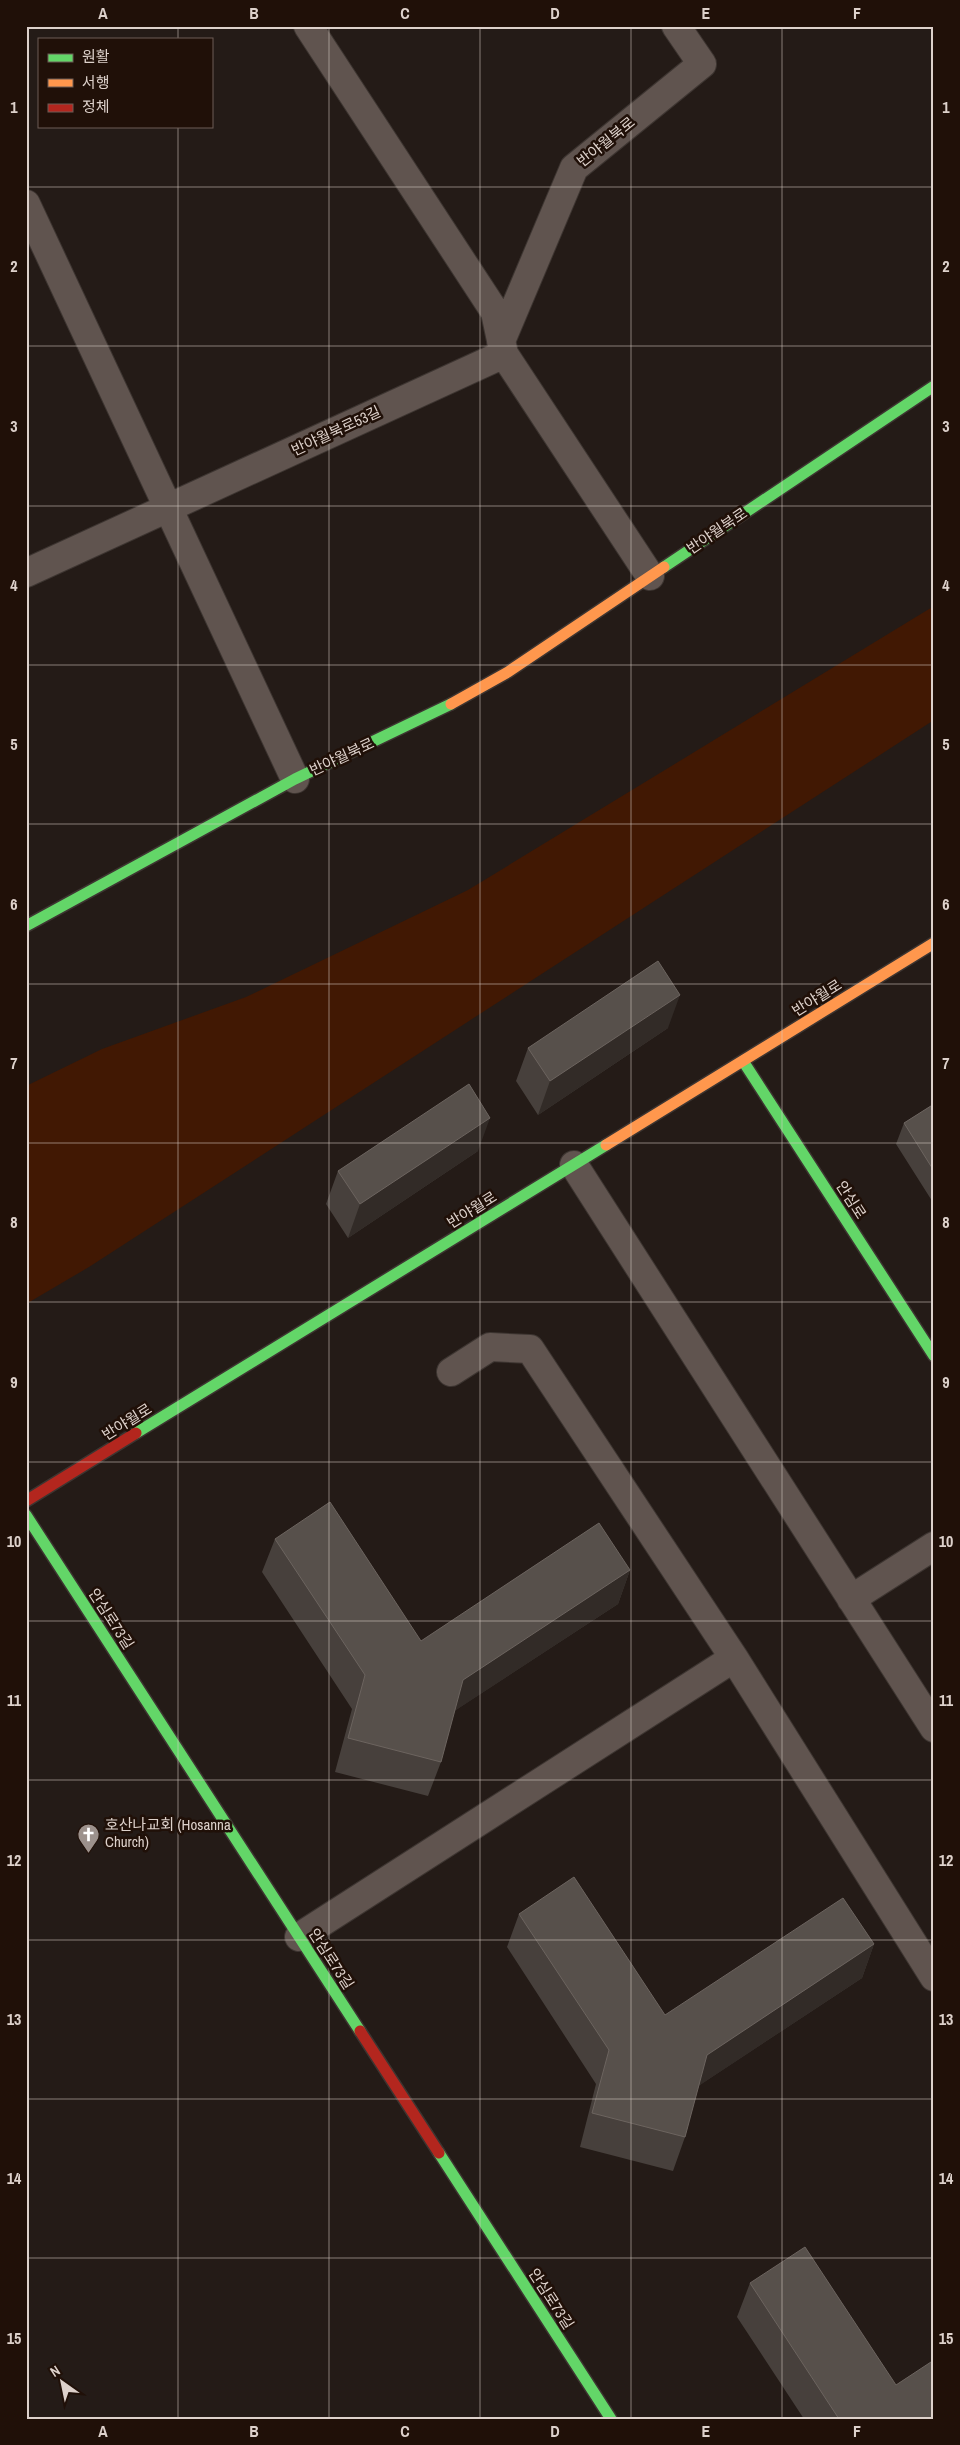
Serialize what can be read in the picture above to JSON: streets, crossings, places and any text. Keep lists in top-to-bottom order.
{
  "streets": {
    "street": [
      "반야월북로",
      "반야월북로53길",
      "반야월로",
      "안심로",
      "안심로73길"
    ]
  },
  "crossings": [
    ["반야월북로", "반야월북로53길"],
    ["반야월로", "안심로"]
  ],
  "places": {
    "church": ["호산나교회 (Hosanna Church)"]
  },
  "legend": ["원활", "서행", "정체"],
  "north": "top left",
  "grid": {
    "columns": [
      "A",
      "B",
      "C",
      "D",
      "E",
      "F"
    ],
    "rows": [
      "1",
      "2",
      "3",
      "4",
      "5",
      "6",
      "7",
      "8",
      "9",
      "10",
      "11",
      "12",
      "13",
      "14",
      "15"
    ]
  }
}
